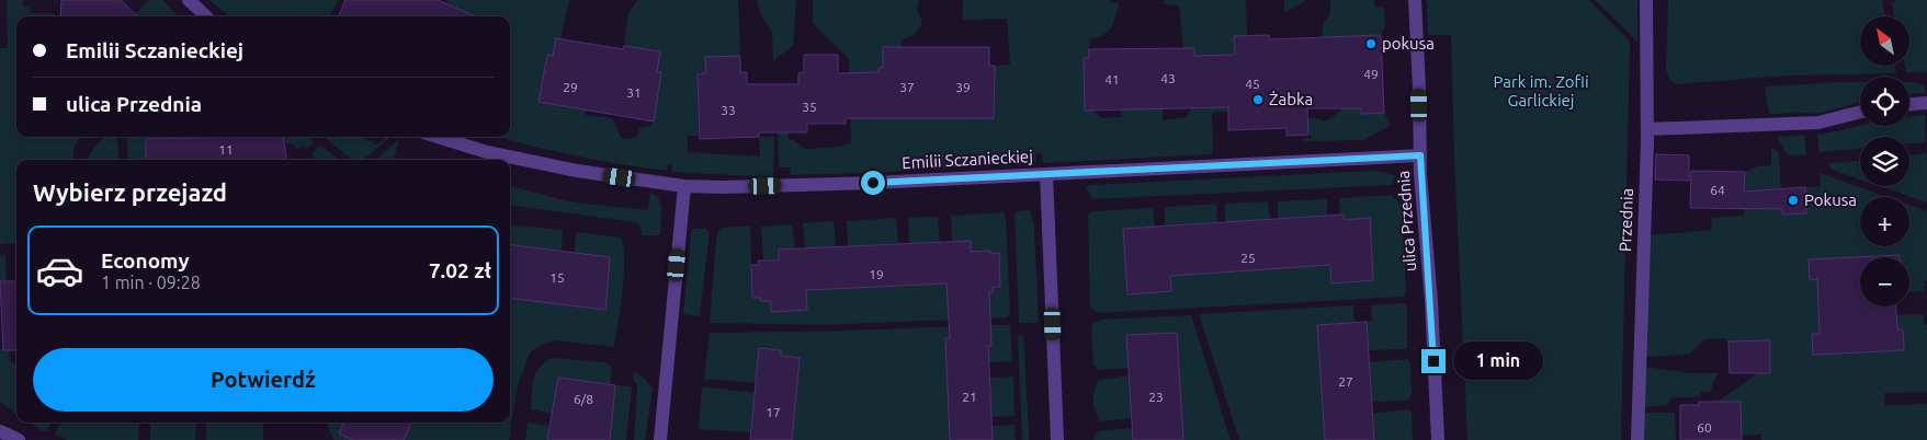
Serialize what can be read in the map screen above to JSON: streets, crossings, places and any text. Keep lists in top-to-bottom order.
{
  "streets": {
    "street": ["Emilii Sczanieckiej", "Przednia", "ulica Przednia"]
  },
  "crossings": [
    ["Emilii Sczanieckiej", "ulica Przednia"]
  ],
  "parks": ["Park im. Zofii Garlickiej"],
  "places": ["pokusa", "Żabka", "Pokusa"],
  "house_numbers": [
    "49",
    "43",
    "41",
    "45",
    "29",
    "37",
    "39",
    "31",
    "35",
    "33",
    "11",
    "64",
    "25",
    "19",
    "15",
    "27",
    "21",
    "23",
    "6/8",
    "17",
    "60"
  ],
  "north": "top left",
  "page": {
    "map_buttons": ["+", "−"],
    "banner": ["Emilii Sczanieckiej", "ulica Przednia"],
    "heading": "Wybierz przejazd",
    "list": [
      {
        "name": "Economy",
        "note": "1 min · 09:28",
        "value": "7.02 zł"
      }
    ],
    "buttons": "Potwierdź",
    "bubble": "1 min"
  }
}
